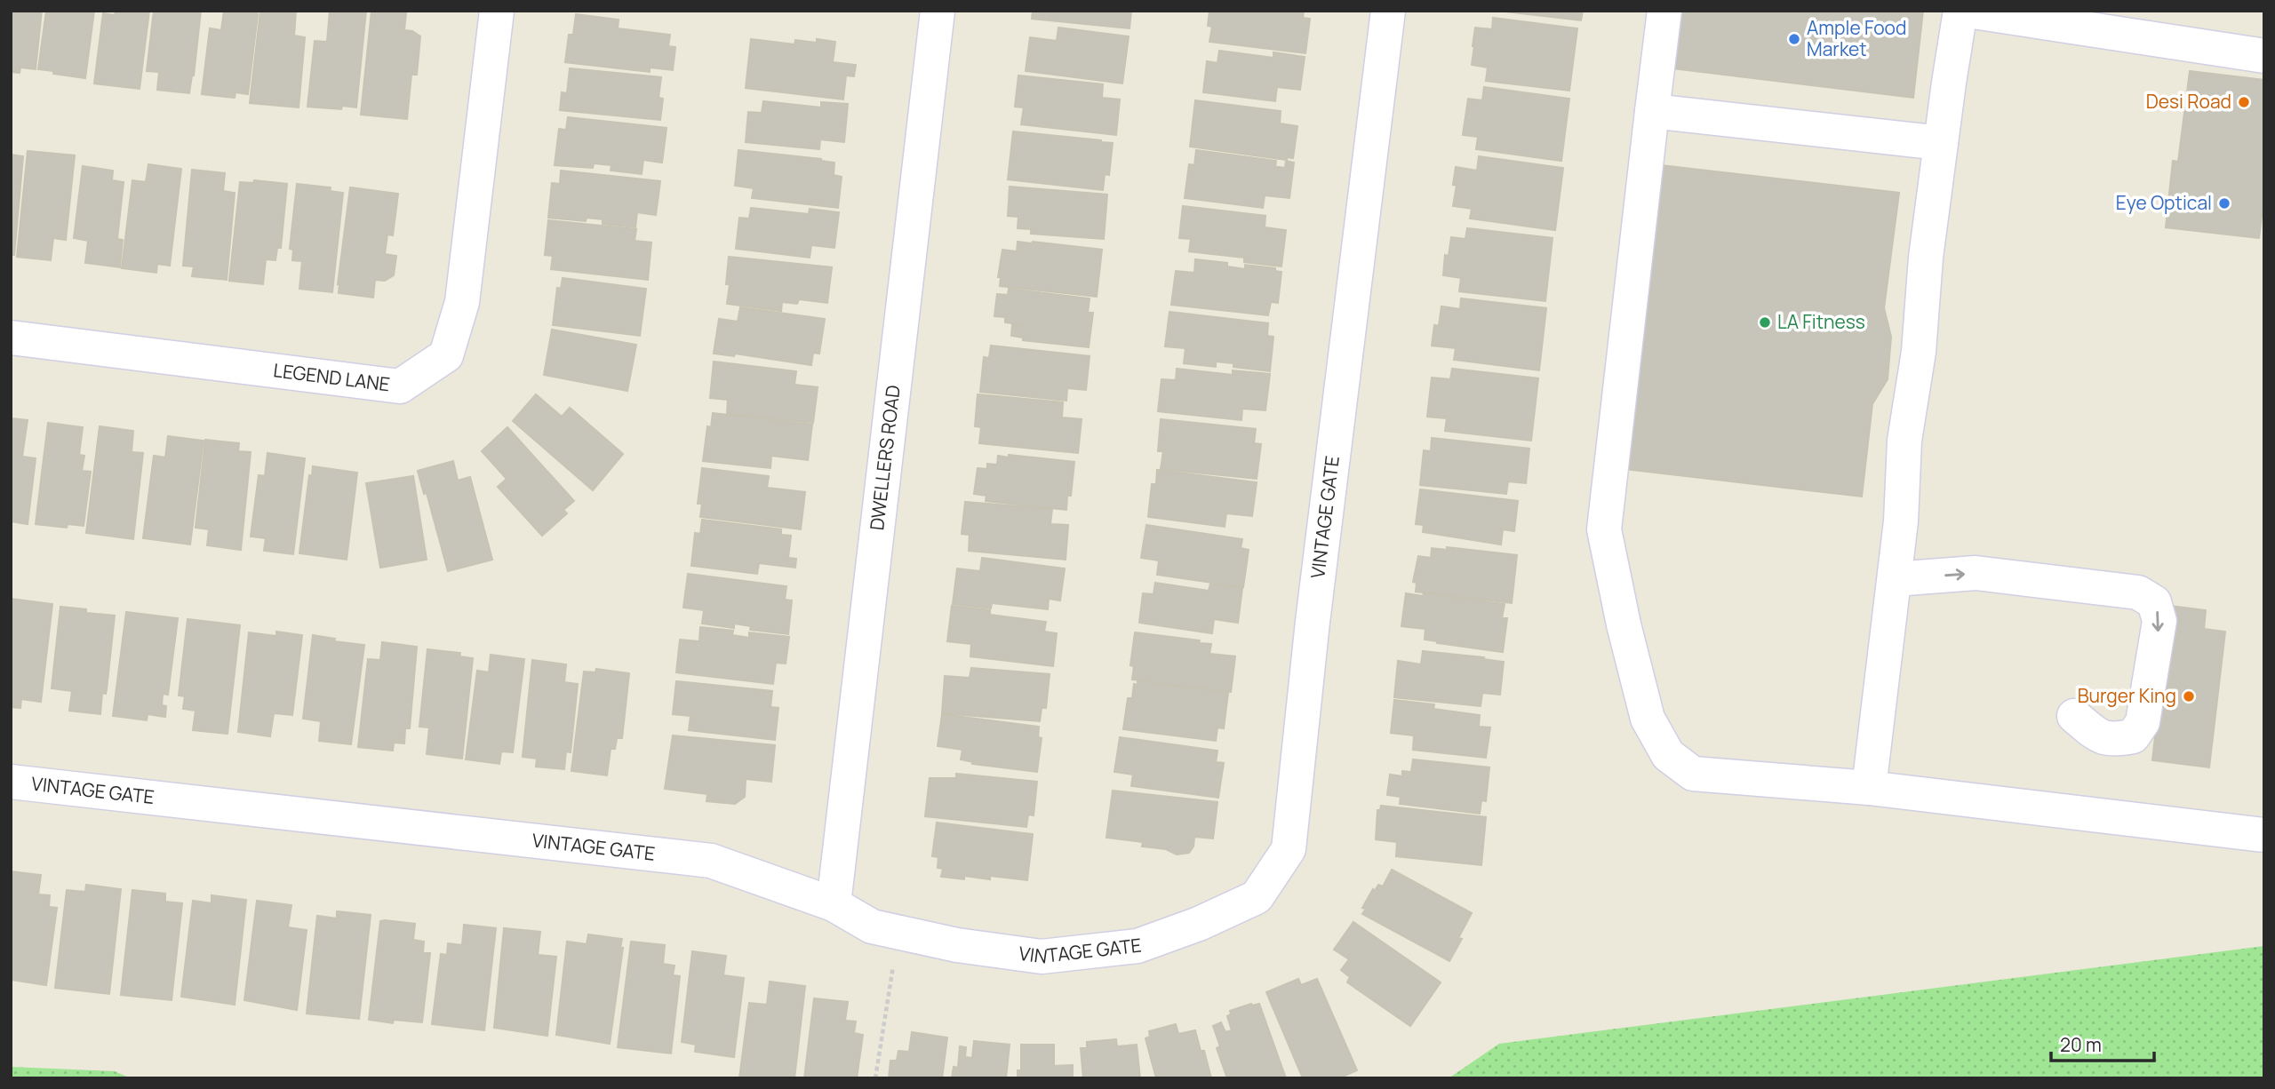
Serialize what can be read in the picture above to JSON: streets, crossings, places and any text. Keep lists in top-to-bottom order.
{
  "streets": {
    "street": ["LEGEND LANE", "DWELLERS ROAD", "VINTAGE GATE"]
  },
  "crossings": [
    ["DWELLERS ROAD", "VINTAGE GATE"]
  ],
  "places": [
    "Ample Food Market",
    "Desi Road",
    "Eye Optical",
    "LA Fitness",
    "Burger King"
  ],
  "scale_bar": "20 m"
}
